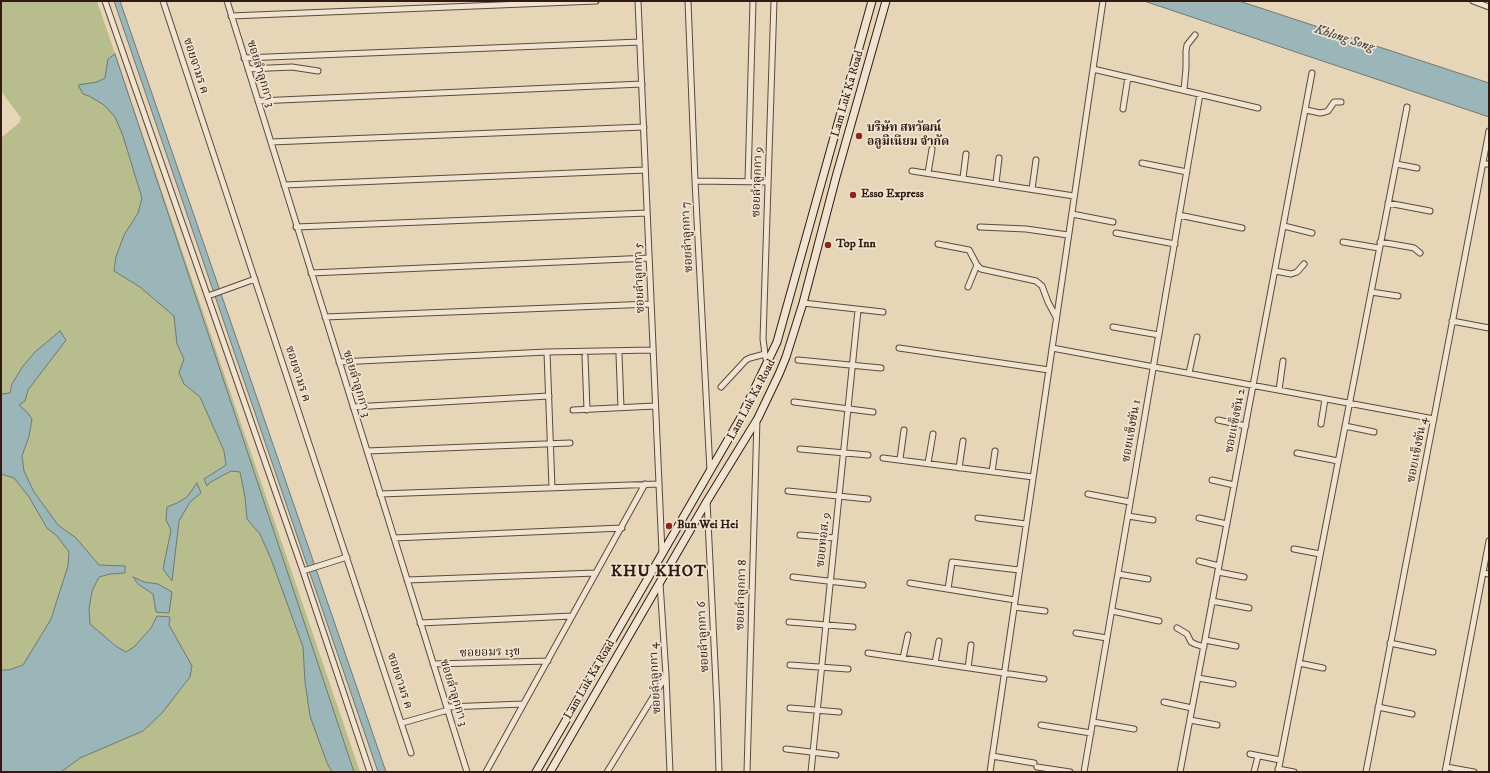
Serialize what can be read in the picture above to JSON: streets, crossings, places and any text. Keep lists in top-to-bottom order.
{
  "streets": {
    "main road": ["Lam Luk Ka Road"],
    "street": [
      "ซอยจามร ค",
      "ซอยลำลูกกา 3",
      "ซอยลำลูกกา 9",
      "ซอยลำลูกกา 7",
      "ซอยลำลูกกา 5",
      "ซอยแข็งขัน 2",
      "ซอยแข็งขัน 1",
      "ซอยแข็งขัน 4",
      "ซอยทอส. 9",
      "ซอยลำลูกกา 8",
      "ซอยลำลูกกา 6",
      "ซอยอมร 13ข",
      "ซอยลำลูกกา 4"
    ]
  },
  "crossings": [
    ["ซอยลำลูกกา 3", "ซอยอมร 13ข"],
    ["Lam Luk Ka Road", "ซอยลำลูกกา 9"],
    ["Lam Luk Ka Road", "ซอยลำลูกกา 7"],
    ["Lam Luk Ka Road", "ซอยลำลูกกา 5"],
    ["Lam Luk Ka Road", "ซอยลำลูกกา 8"],
    ["Lam Luk Ka Road", "ซอยลำลูกกา 6"],
    ["Lam Luk Ka Road", "ซอยลำลูกกา 4"]
  ],
  "districts": ["KHU KHOT"],
  "water": ["Khlong Song"],
  "places": [
    "บริษัท สหวัฒน์ อลูมิเนียม จำกัด",
    "Esso Express",
    "Top Inn",
    "Bun Wei Hei"
  ]
}
